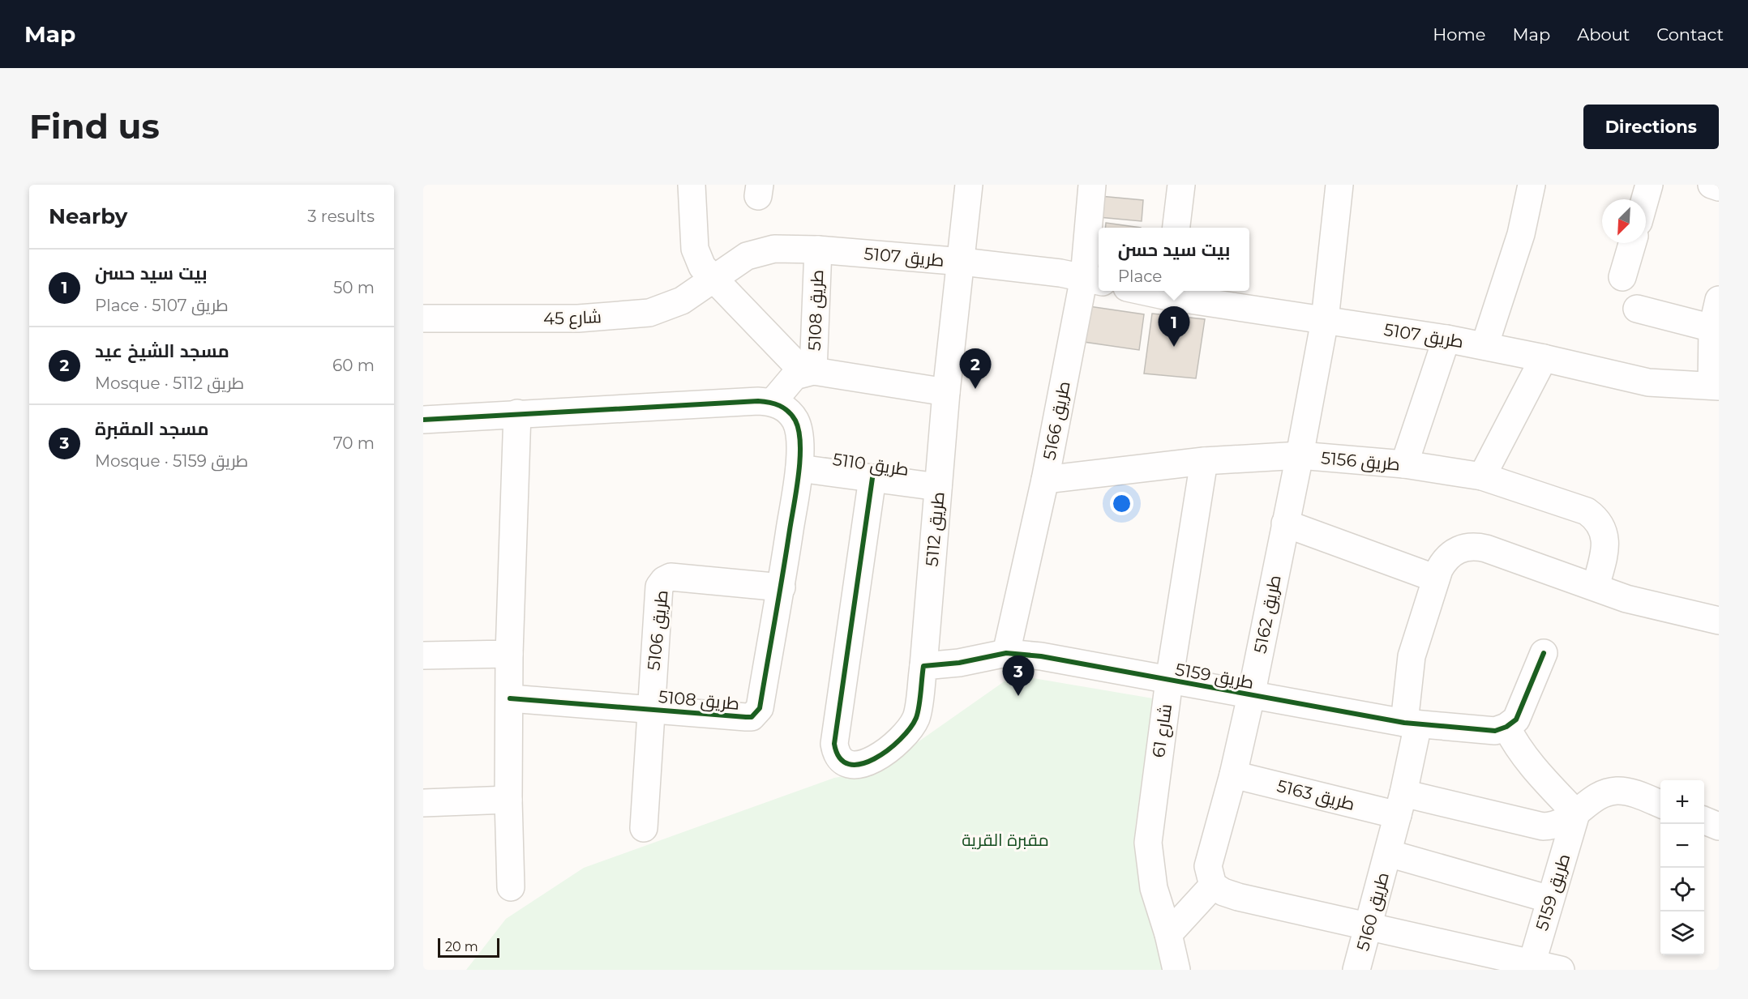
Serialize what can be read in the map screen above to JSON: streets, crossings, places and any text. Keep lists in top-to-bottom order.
{
  "streets": {
    "street": [
      "طريق 5107",
      "طريق 5108",
      "شارع 45",
      "طريق 5166",
      "طريق 5156",
      "طريق 5110",
      "طريق 5112",
      "طريق 5162",
      "طريق 5106",
      "طريق 5159",
      "شارع 61",
      "طريق 5163",
      "طريق 5160"
    ]
  },
  "crossings": [
    ["طريق 5107", "طريق 5108"],
    ["طريق 5107", "شارع 45"],
    ["طريق 5107", "طريق 5166"],
    ["طريق 5107", "طريق 5112"],
    ["طريق 5107", "طريق 5162"],
    ["طريق 5108", "طريق 5106"],
    ["طريق 5166", "طريق 5156"],
    ["طريق 5166", "طريق 5159"],
    ["طريق 5156", "طريق 5162"],
    ["طريق 5156", "شارع 61"],
    ["طريق 5110", "طريق 5112"],
    ["طريق 5112", "طريق 5159"],
    ["طريق 5162", "طريق 5159"],
    ["طريق 5162", "طريق 5163"],
    ["طريق 5159", "شارع 61"],
    ["طريق 5159", "طريق 5163"],
    ["طريق 5159", "طريق 5160"],
    ["طريق 5163", "طريق 5160"]
  ],
  "parks": ["مقبرة القرية"],
  "scale_bar": "20 m",
  "north": "bottom left",
  "page": {
    "header": "Map",
    "nav": [
      "Home",
      "Map",
      "About",
      "Contact"
    ],
    "buttons": "Directions",
    "title": "Find us",
    "heading": ["Nearby", "3 results"],
    "popup": ["بيت سيد حسن", "Place"],
    "list": [
      {
        "mark": "1",
        "name": "بيت سيد حسن",
        "note": "Place · طريق 5107",
        "value": "50 m"
      },
      {
        "mark": "2",
        "name": "مسجد الشيخ عيد",
        "note": "Mosque · طريق 5112",
        "value": "60 m"
      },
      {
        "mark": "3",
        "name": "مسجد المقبرة",
        "note": "Mosque · طريق 5159",
        "value": "70 m"
      }
    ],
    "pins": ["1", "2", "3"],
    "map_buttons": ["+", "−"],
    "scale": "20 m"
  }
}
